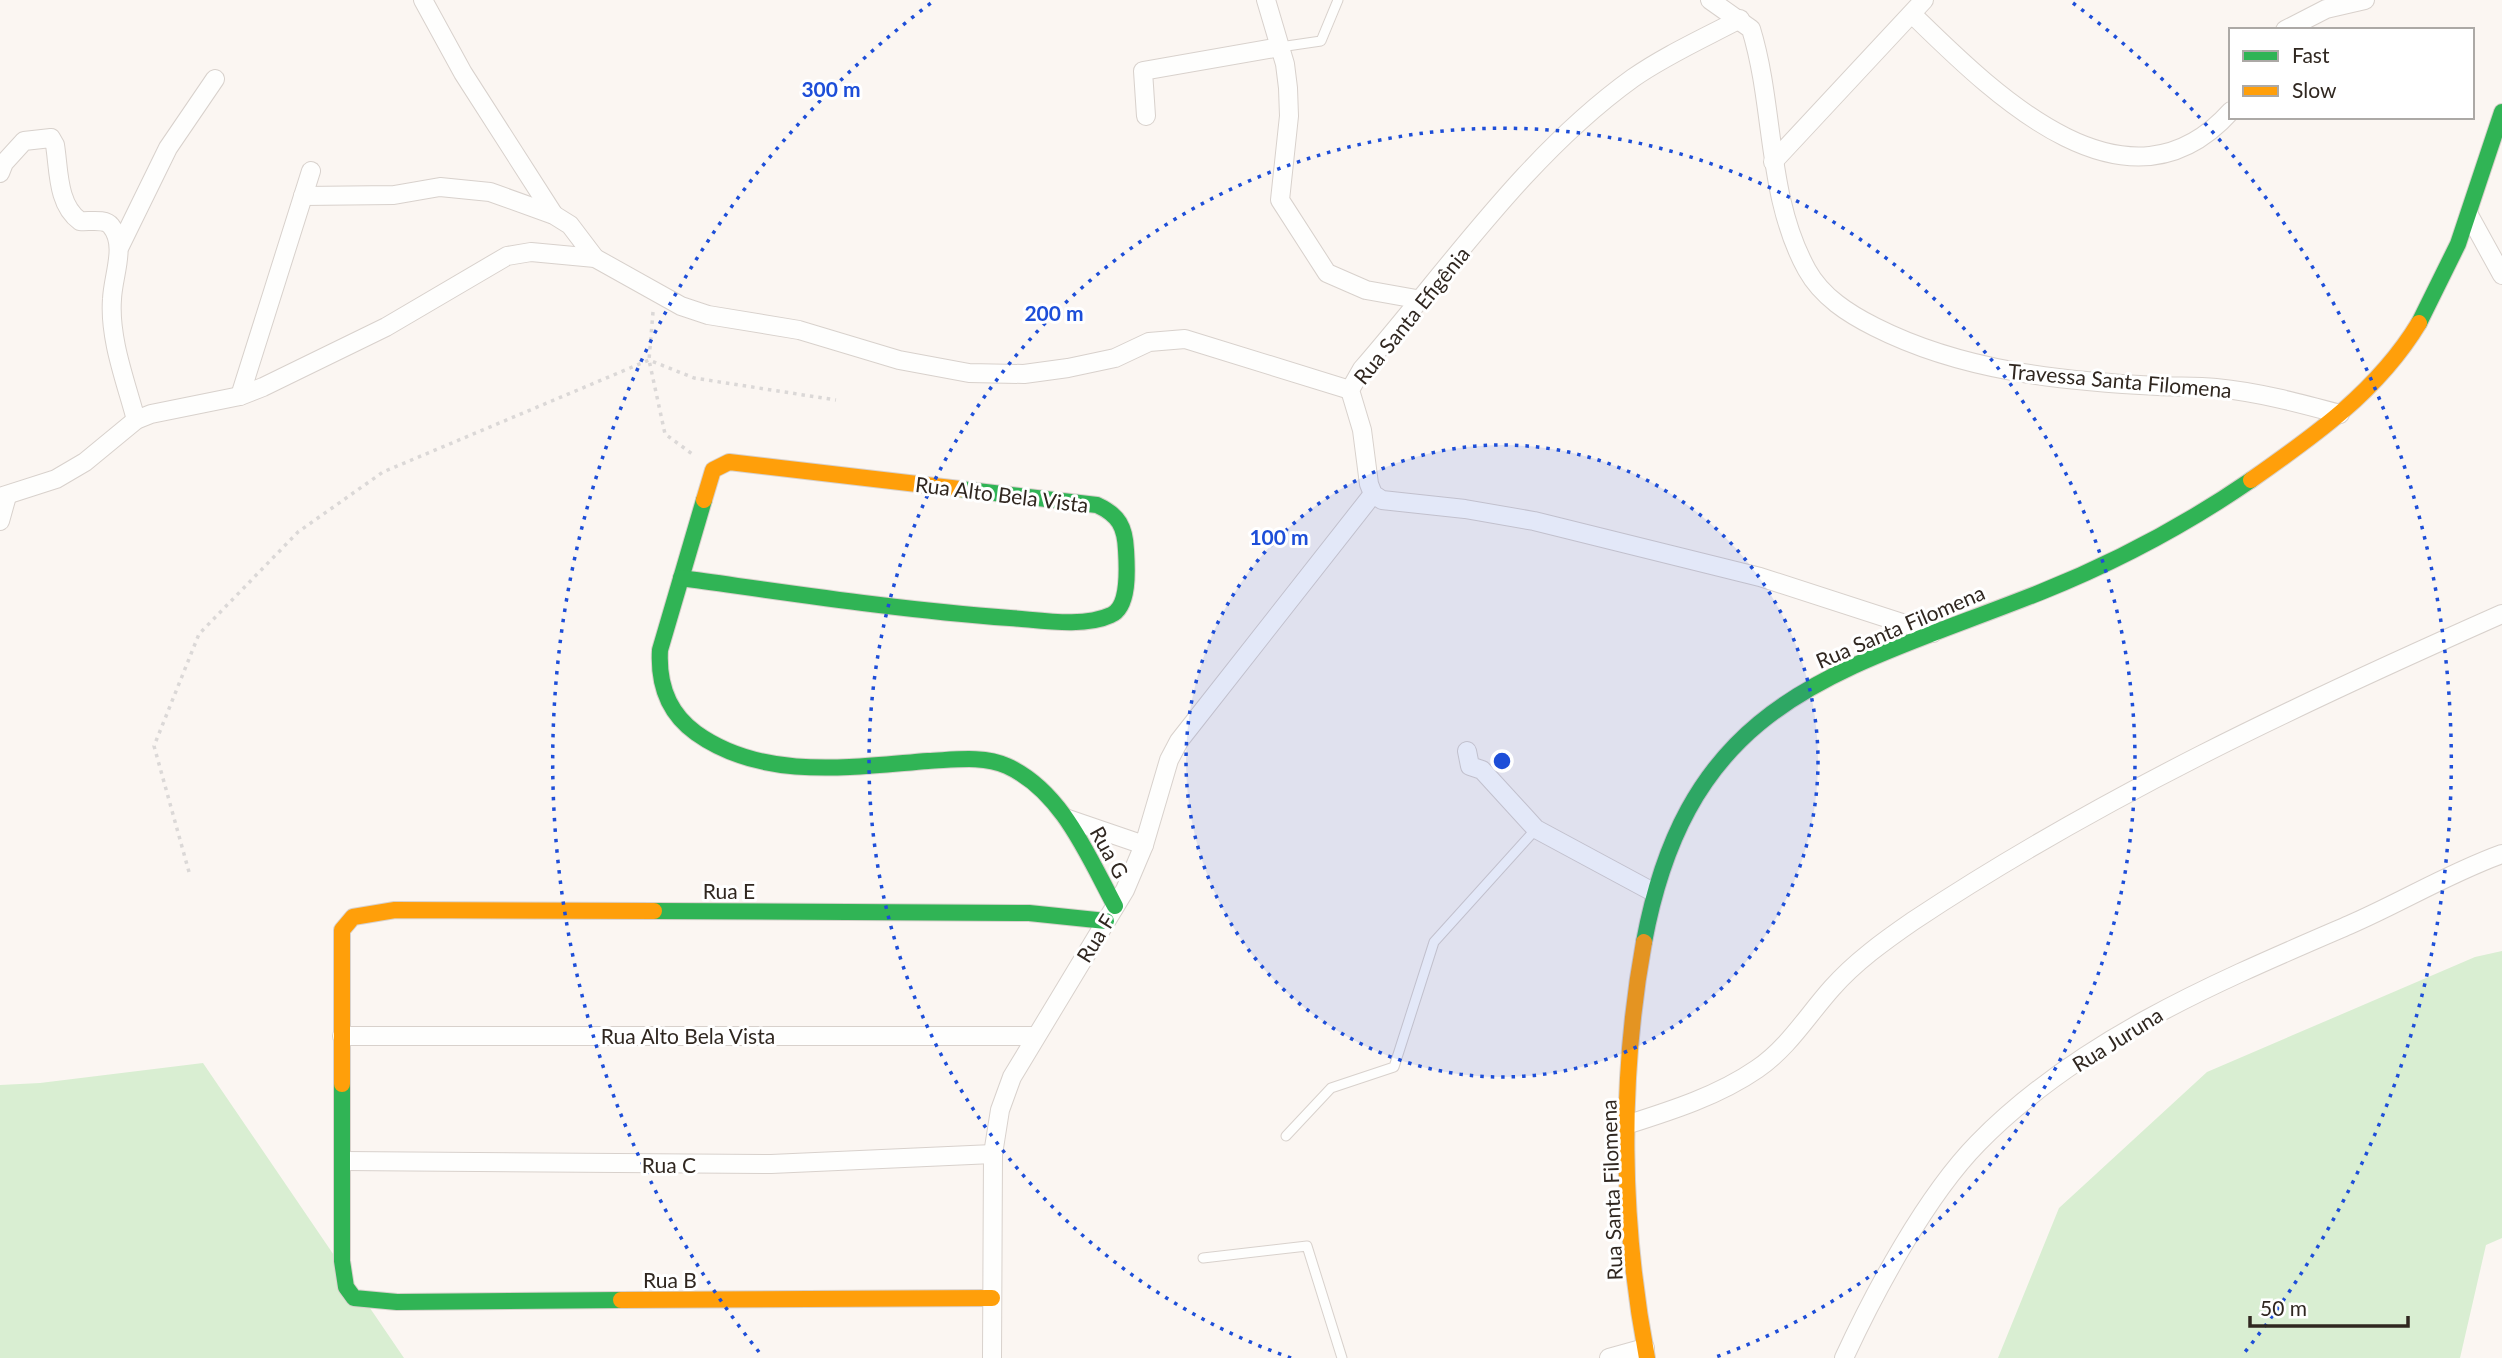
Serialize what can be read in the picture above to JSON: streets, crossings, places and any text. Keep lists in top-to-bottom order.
{
  "streets": {
    "street": [
      "Rua Santa Efigênia",
      "Travessa Santa Filomena",
      "Rua Alto Bela Vista",
      "Rua Santa Filomena",
      "Rua G",
      "Rua E",
      "Rua F",
      "Rua Juruna",
      "Rua C",
      "Rua B"
    ]
  },
  "crossings": [
    ["Rua Santa Efigênia", "Travessa Santa Filomena"],
    ["Rua Santa Efigênia", "Rua F"],
    ["Travessa Santa Filomena", "Rua Santa Filomena"],
    ["Rua Alto Bela Vista", "Rua E"],
    ["Rua Alto Bela Vista", "Rua F"],
    ["Rua G", "Rua F"],
    ["Rua E", "Rua F"],
    ["Rua F", "Rua C"],
    ["Rua F", "Rua B"],
    ["Rua C", "Rua B"]
  ],
  "legend": ["Fast", "Slow"],
  "scale_bar": "50 m",
  "rings": ["300 m", "200 m", "100 m"]
}
